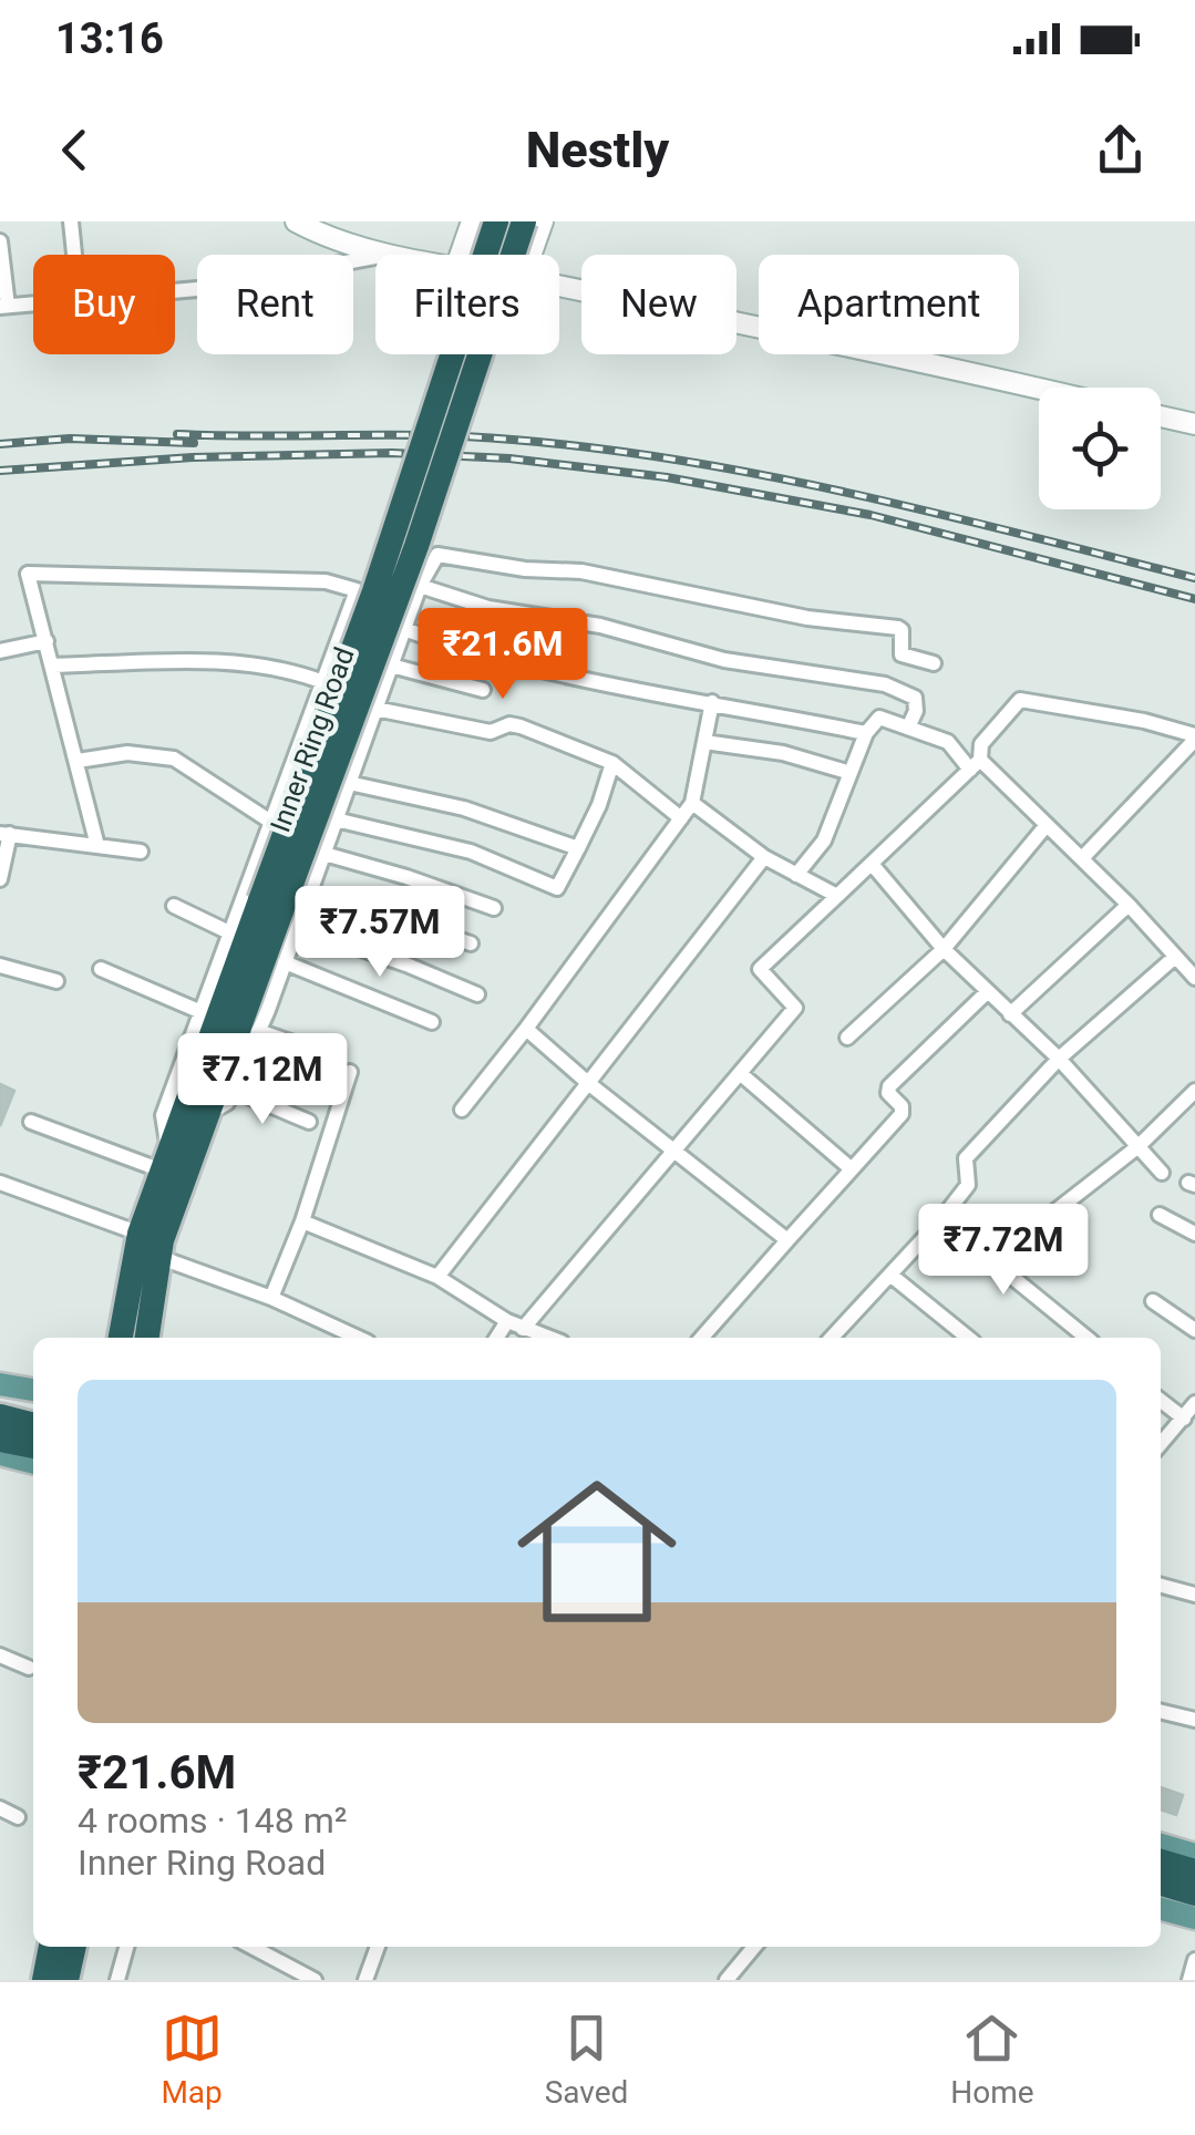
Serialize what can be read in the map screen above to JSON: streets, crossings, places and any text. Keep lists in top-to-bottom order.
{
  "streets": {
    "highway": ["Inner Ring Road"]
  },
  "page": {
    "status": "13:16",
    "header": "Nestly",
    "chip": [
      "Buy",
      "Rent",
      "Filters",
      "New",
      "Apartment"
    ],
    "price": [
      "₹21.6M",
      "₹7.57M",
      "₹7.12M",
      "₹7.72M"
    ],
    "list": [
      {
        "name": "₹21.6M",
        "note": "4 rooms · 148 m² · Inner Ring Road"
      }
    ],
    "tabs": ["Map", "Saved", "Home"]
  }
}
